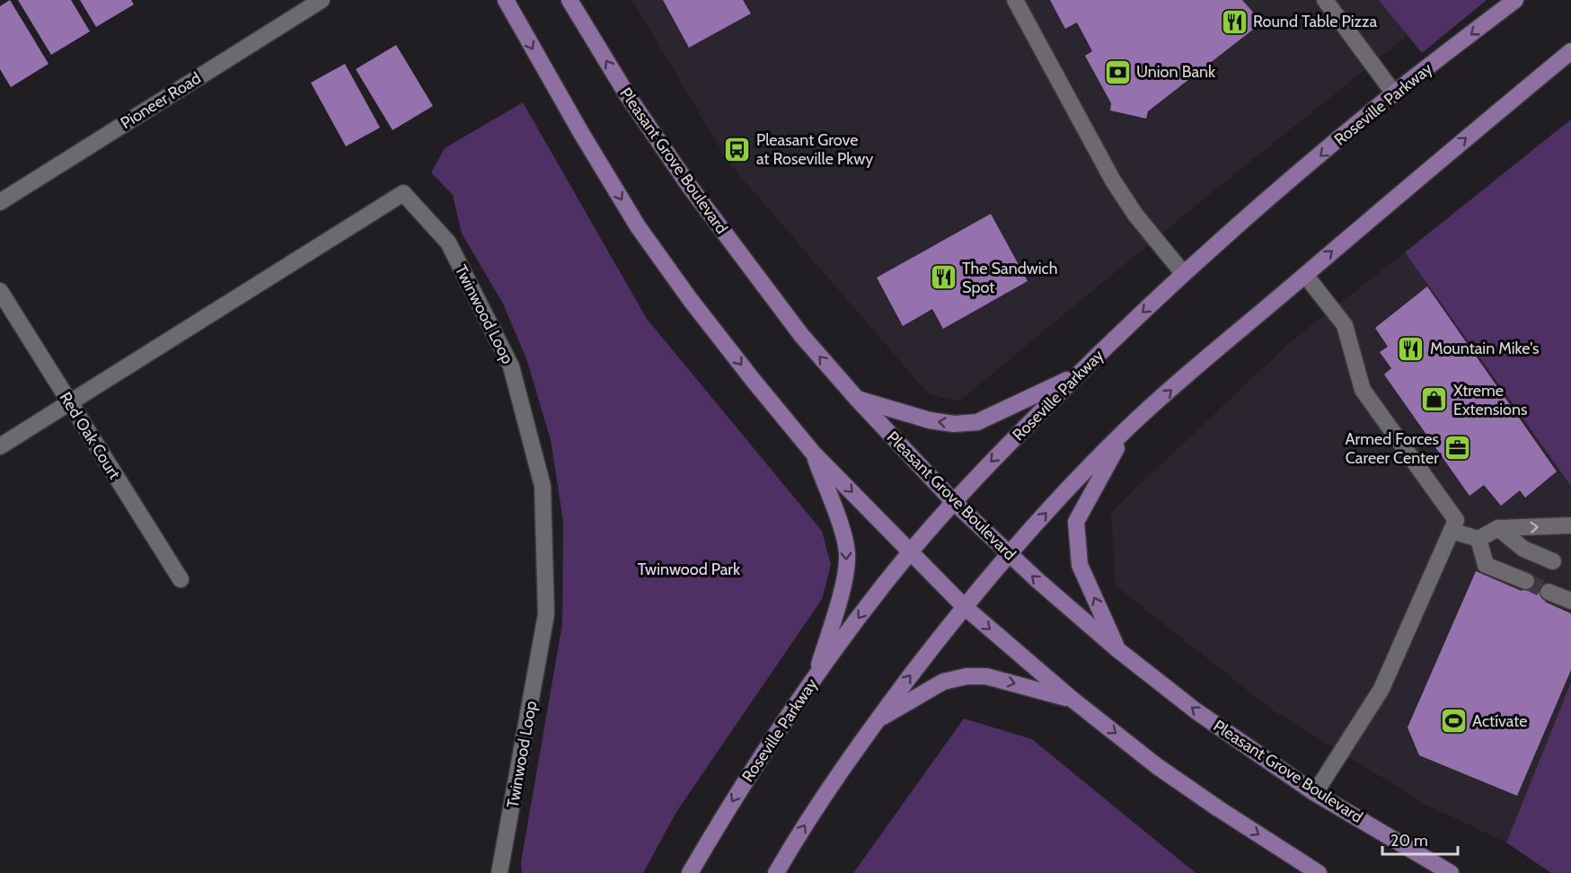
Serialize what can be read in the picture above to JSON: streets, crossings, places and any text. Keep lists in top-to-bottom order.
{
  "streets": {
    "main road": ["Roseville Parkway", "Pleasant Grove Boulevard"],
    "street": ["Pioneer Road", "Twinwood Loop", "Red Oak Court"]
  },
  "crossings": [
    ["Roseville Parkway", "Pleasant Grove Boulevard"],
    ["Twinwood Loop", "Red Oak Court"]
  ],
  "parks": ["Twinwood Park"],
  "places": {
    "restaurant": ["Round Table Pizza", "The Sandwich Spot", "Mountain Mike's"],
    "bank": ["Union Bank"],
    "bus stop": ["Pleasant Grove at Roseville Pkwy"],
    "shop": ["Xtreme Extensions"],
    "office": ["Armed Forces Career Center"],
    "sports": ["Actívate"]
  },
  "scale_bar": "20 m"
}
